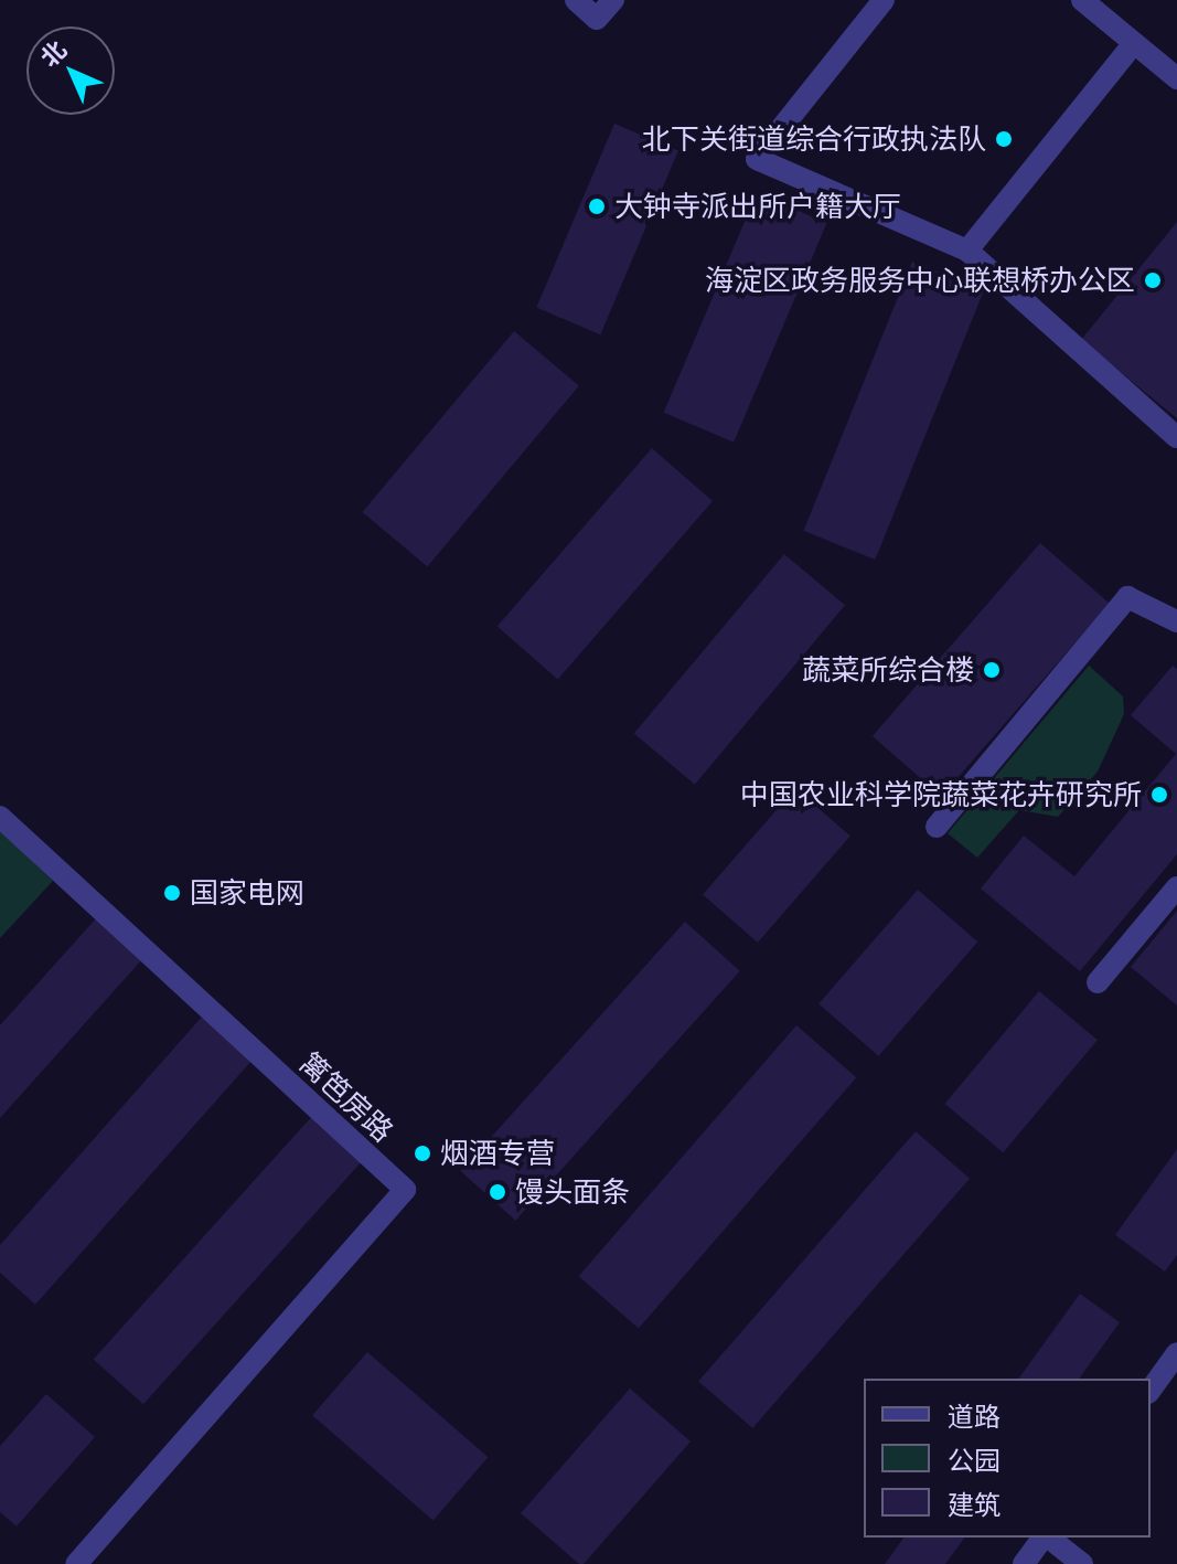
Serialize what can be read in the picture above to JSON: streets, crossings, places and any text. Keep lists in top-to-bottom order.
{
  "streets": {
    "street": ["篱笆房路"]
  },
  "places": [
    "北下关街道综合行政执法队",
    "大钟寺派出所户籍大厅",
    "海淀区政务服务中心联想桥办公区",
    "蔬菜所综合楼",
    "中国农业科学院蔬菜花卉研究所",
    "国家电网",
    "烟酒专营",
    "馒头面条"
  ],
  "legend": ["道路", "公园", "建筑"],
  "north": "top left"
}
